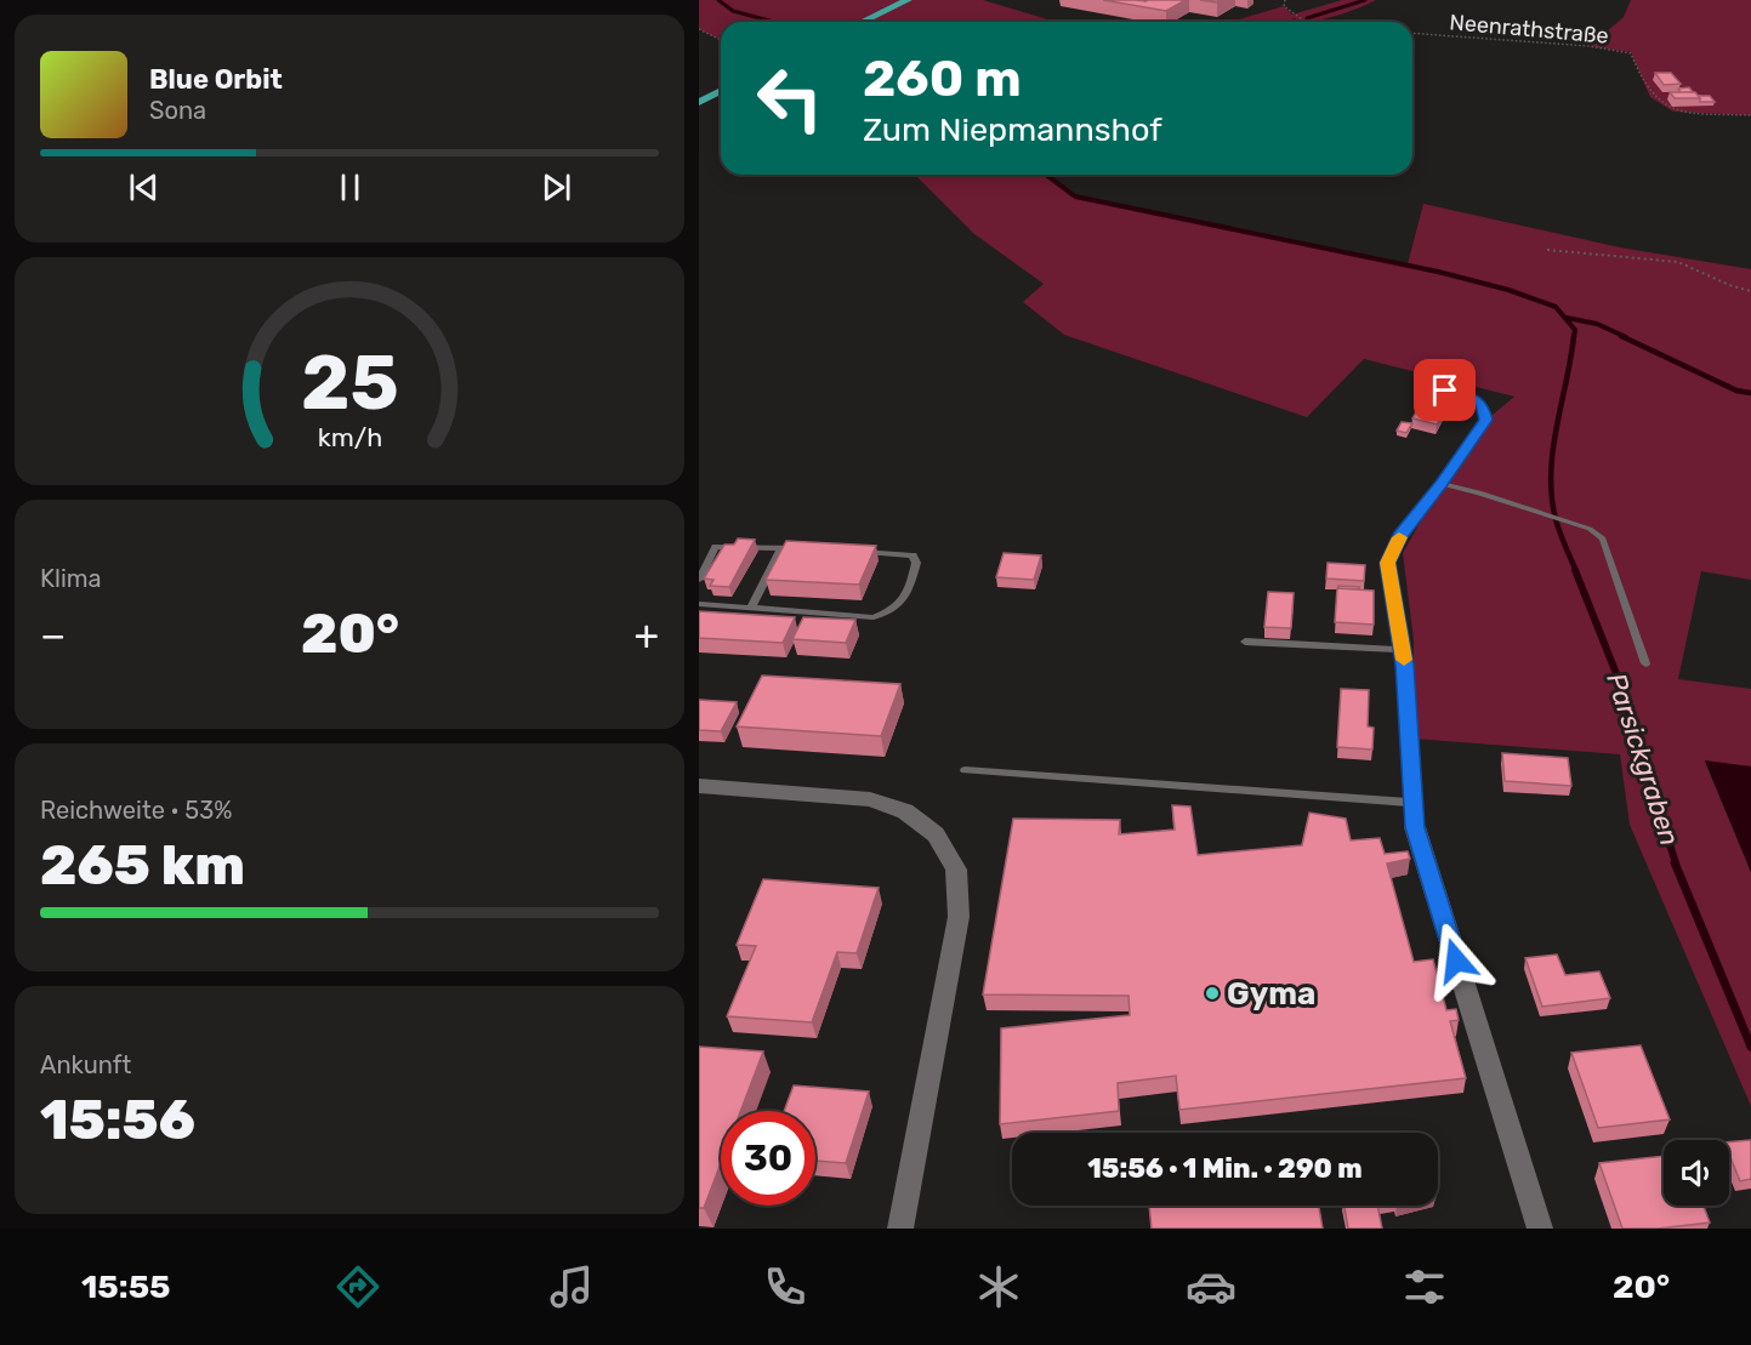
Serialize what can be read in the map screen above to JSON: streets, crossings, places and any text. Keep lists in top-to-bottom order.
{
  "streets": {
    "path": ["Neenrathstraße"]
  },
  "water": ["Parsickgraben"],
  "places": ["Gyma"],
  "page": {
    "turn": ["260 m", "Zum Niepmannshof"],
    "song": ["Blue Orbit", "Sona"],
    "tile": [
      "Klima",
      ["Reichweite · 53%", "265 km"],
      ["Ankunft", "15:56"]
    ],
    "heat": ["−", "20°", "+"],
    "limit": "30",
    "trip": "15:56 · 1 Min. · 290 m",
    "tabs": ["15:55", "20°"],
    "gauge": ["25", "km/h"]
  }
}
